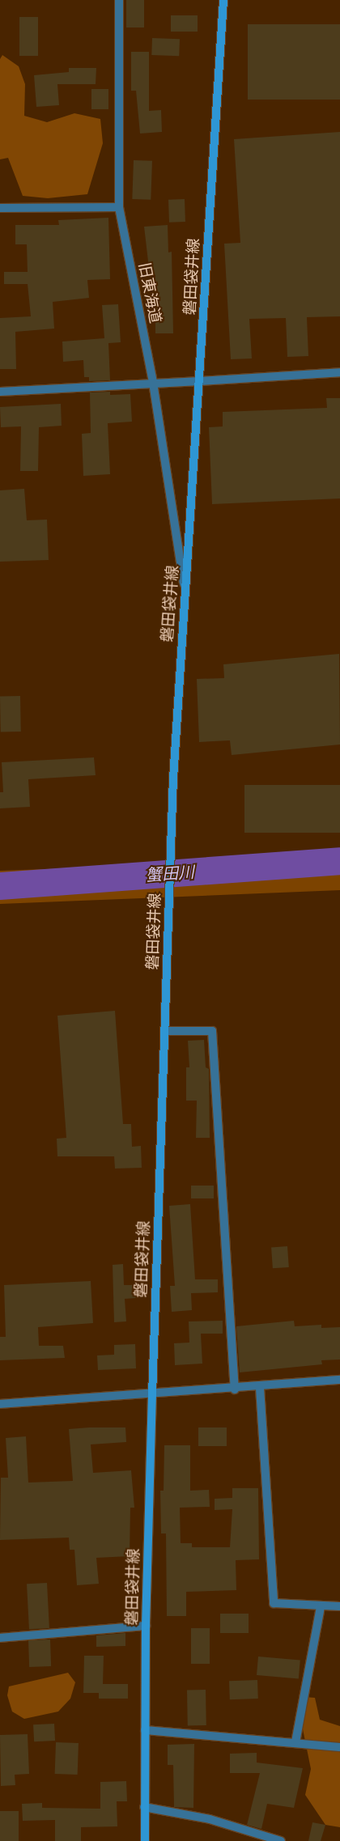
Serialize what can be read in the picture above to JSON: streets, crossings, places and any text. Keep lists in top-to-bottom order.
{
  "streets": {
    "main road": ["磐田袋井線"],
    "street": ["旧東海道"]
  },
  "crossings": [
    ["磐田袋井線", "旧東海道"]
  ],
  "water": ["蟹田川"]
}
